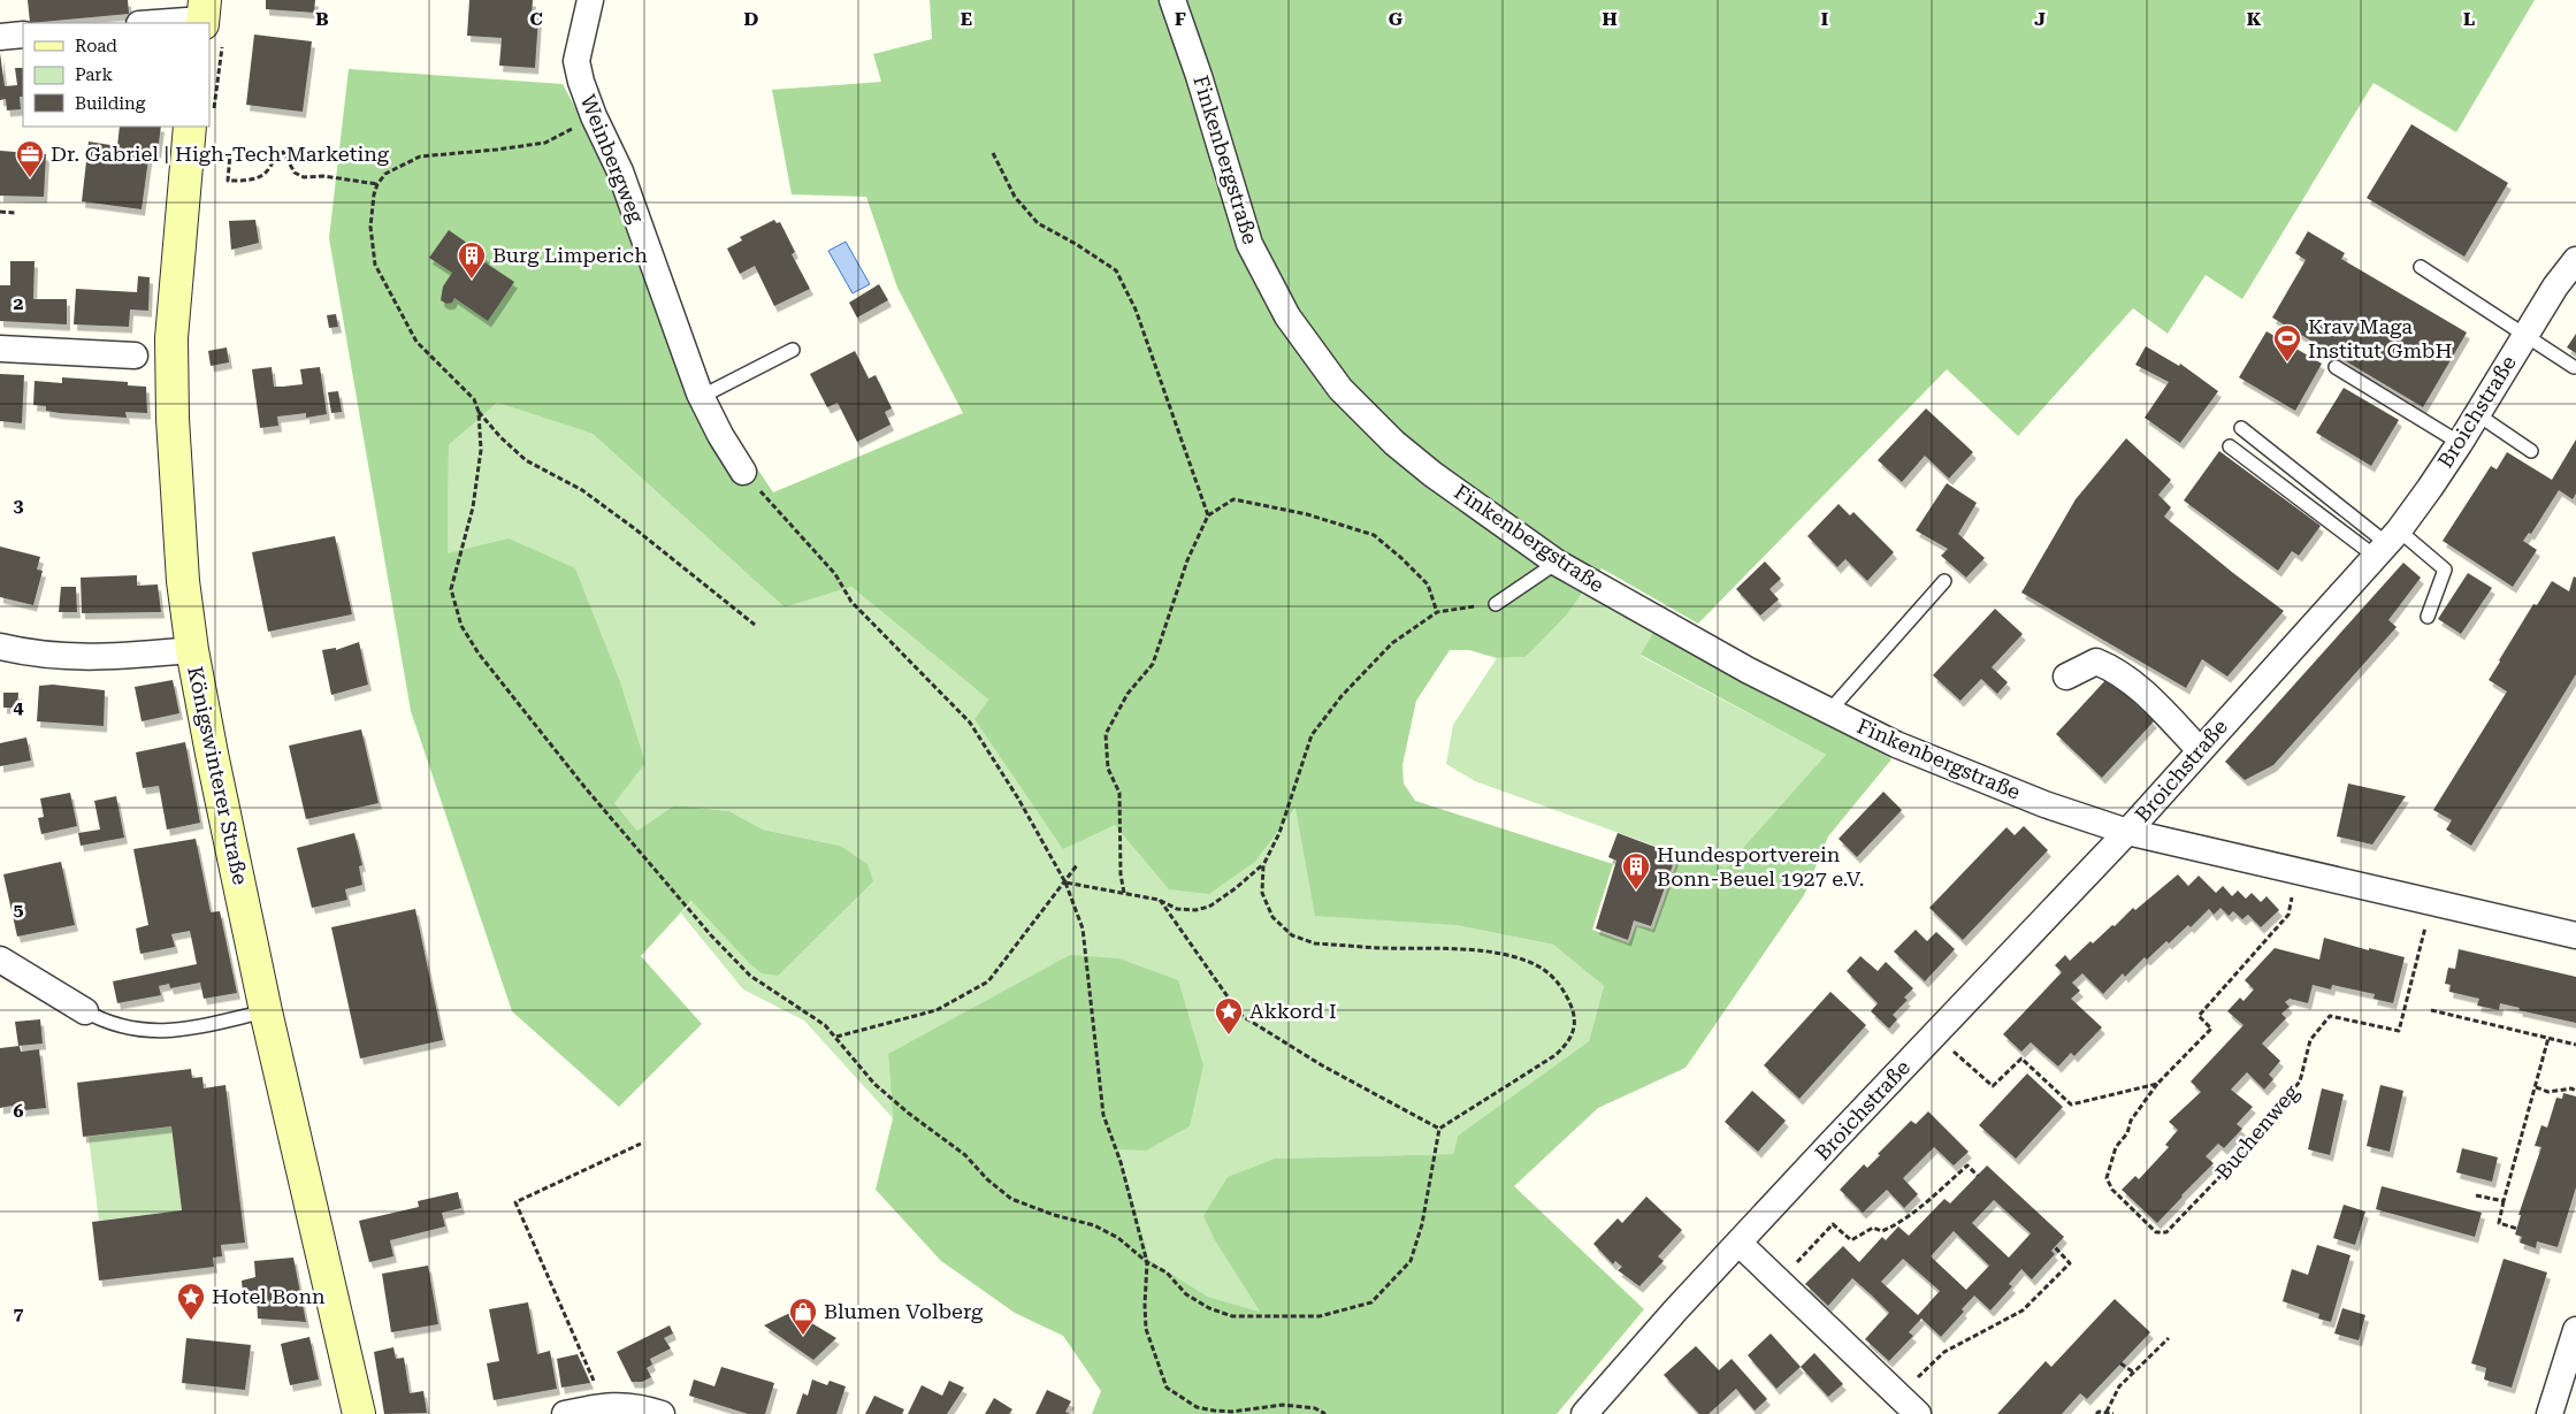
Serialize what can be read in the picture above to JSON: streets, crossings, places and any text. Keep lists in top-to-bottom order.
{
  "streets": {
    "main road": ["Königswinterer Straße"],
    "street": ["Weinbergweg", "Finkenbergstraße", "Broichstraße"],
    "path": ["Buchenweg"]
  },
  "crossings": [
    ["Finkenbergstraße", "Broichstraße"]
  ],
  "places": {
    "office": ["Dr. Gabriel | High-Tech Marketing"],
    "building": ["Burg Limperich", "Hundesportverein Bonn-Beuel 1927 e.V."],
    "sports": ["Krav Maga Institut GmbH"],
    "place": ["Akkord I", "Hotel Bonn"],
    "shop": ["Blumen Volberg"]
  },
  "legend": ["Road", "Park", "Building"],
  "grid": {
    "columns": [
      "B",
      "C",
      "D",
      "E",
      "F",
      "G",
      "H",
      "I",
      "J",
      "K",
      "L"
    ],
    "rows": [
      "2",
      "3",
      "4",
      "5",
      "6",
      "7"
    ]
  }
}
